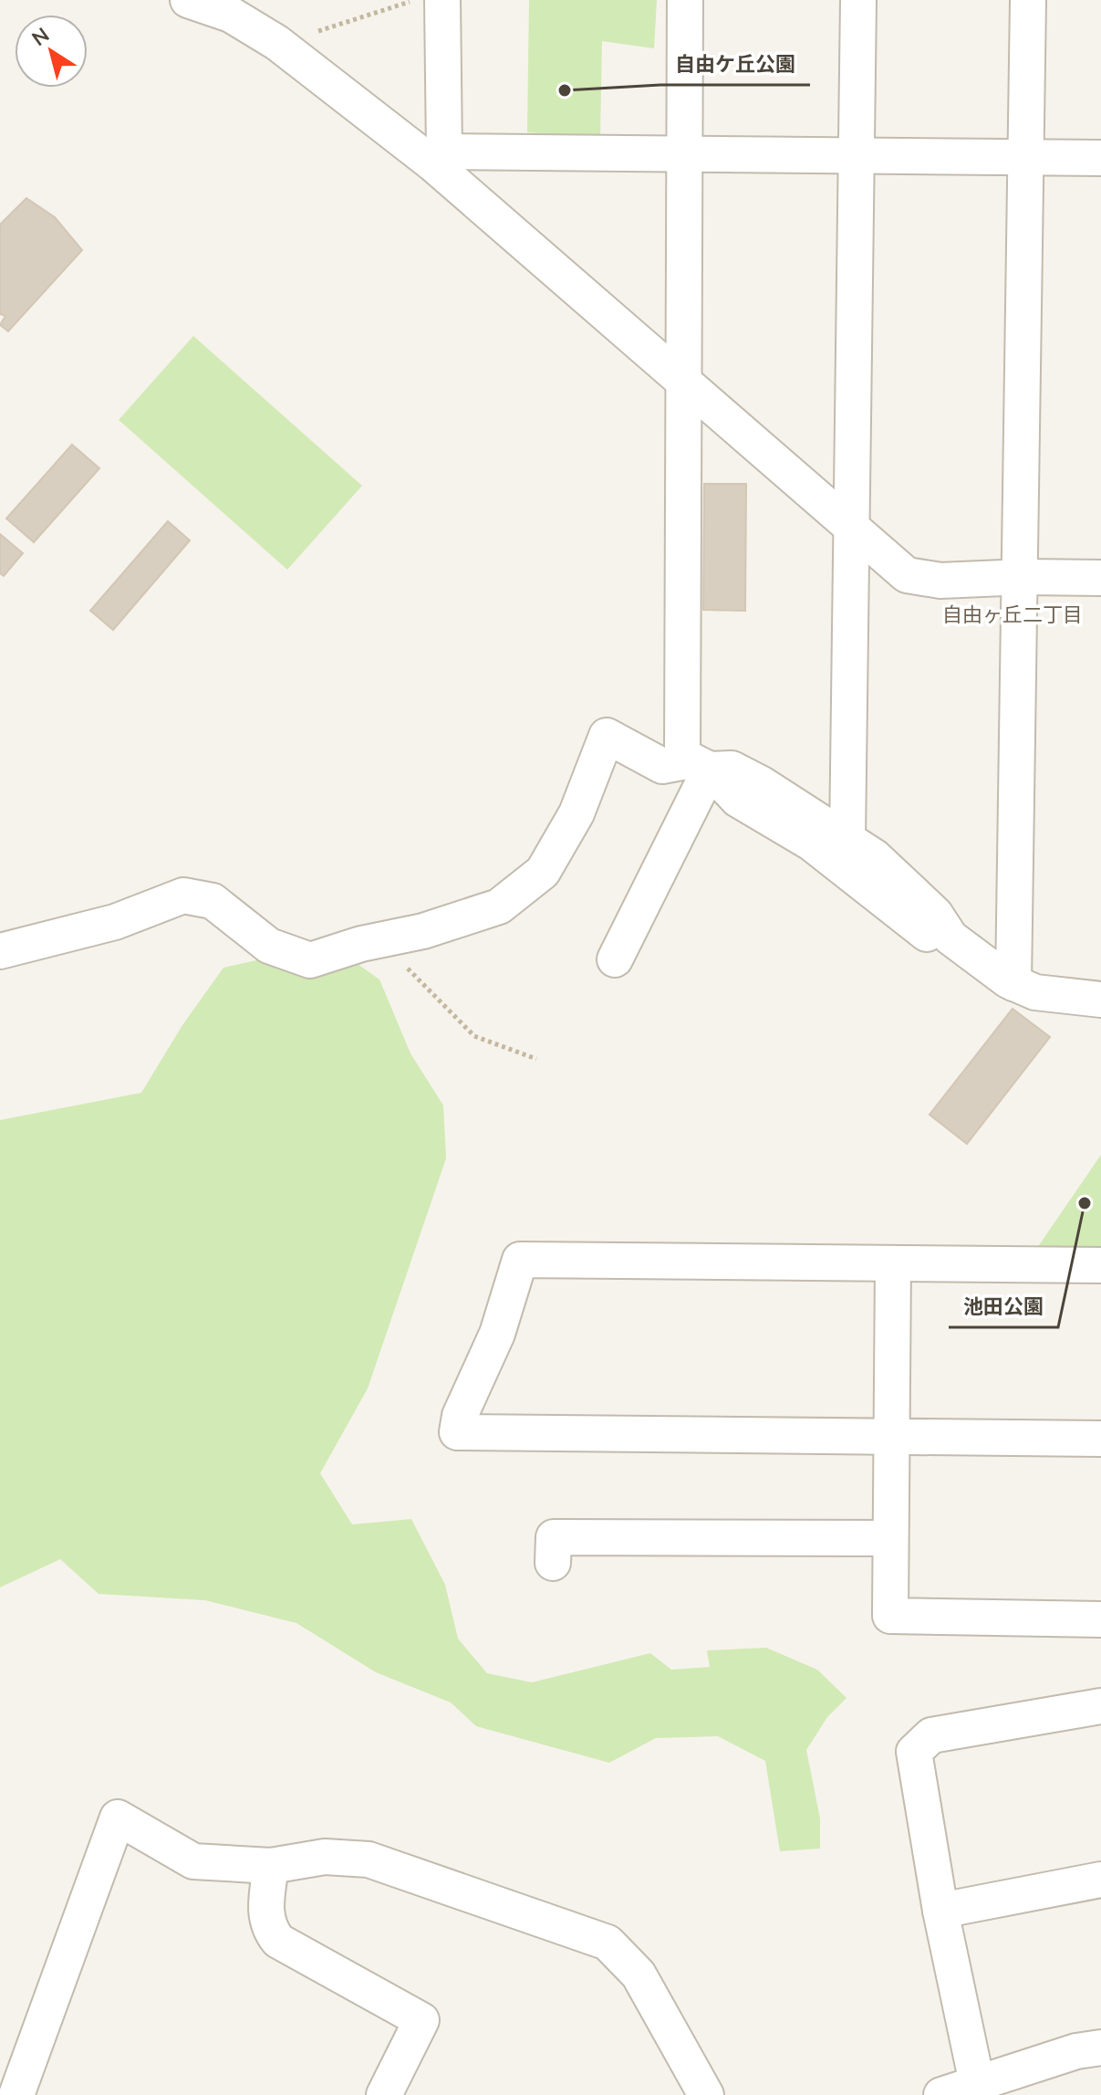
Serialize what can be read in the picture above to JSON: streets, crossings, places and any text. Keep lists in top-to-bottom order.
{
  "districts": ["自由ヶ丘二丁目"],
  "places": ["自由ケ丘公園", "池田公園"],
  "north": "top left"
}
